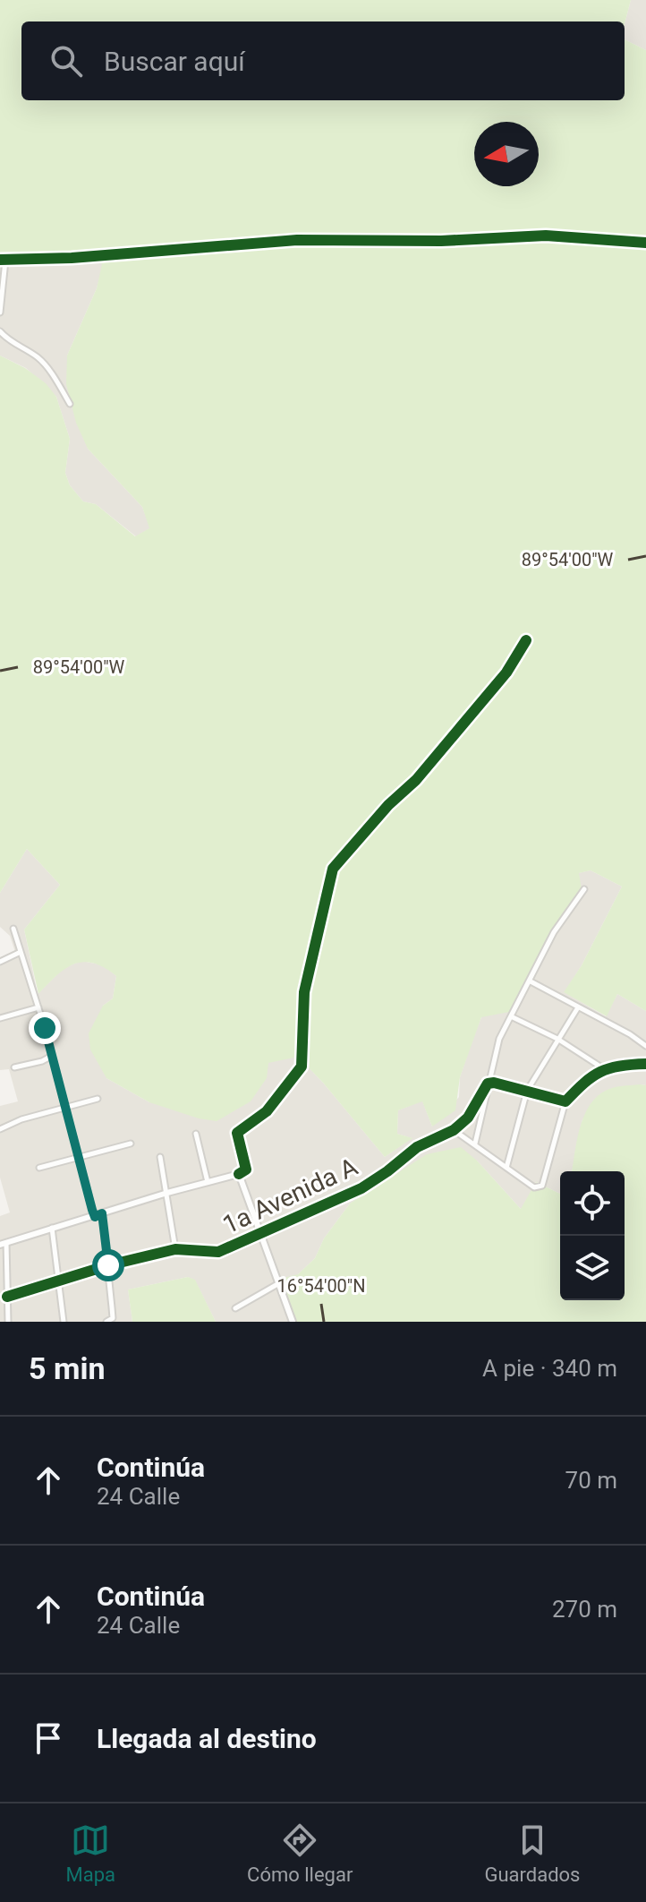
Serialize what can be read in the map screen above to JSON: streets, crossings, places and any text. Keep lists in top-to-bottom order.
{
  "streets": {
    "street": ["1a Avenida A"]
  },
  "north": "left",
  "page": {
    "search": "Buscar aquí",
    "heading": ["5 min", "A pie · 340 m"],
    "list": [
      ["Continúa", "24 Calle", "70 m"],
      ["Continúa", "24 Calle", "270 m"],
      "Llegada al destino"
    ],
    "nav": ["Mapa", "Cómo llegar", "Guardados"]
  },
  "coordinates": ["89°54'00\"W", "16°54'00\"N"]
}
